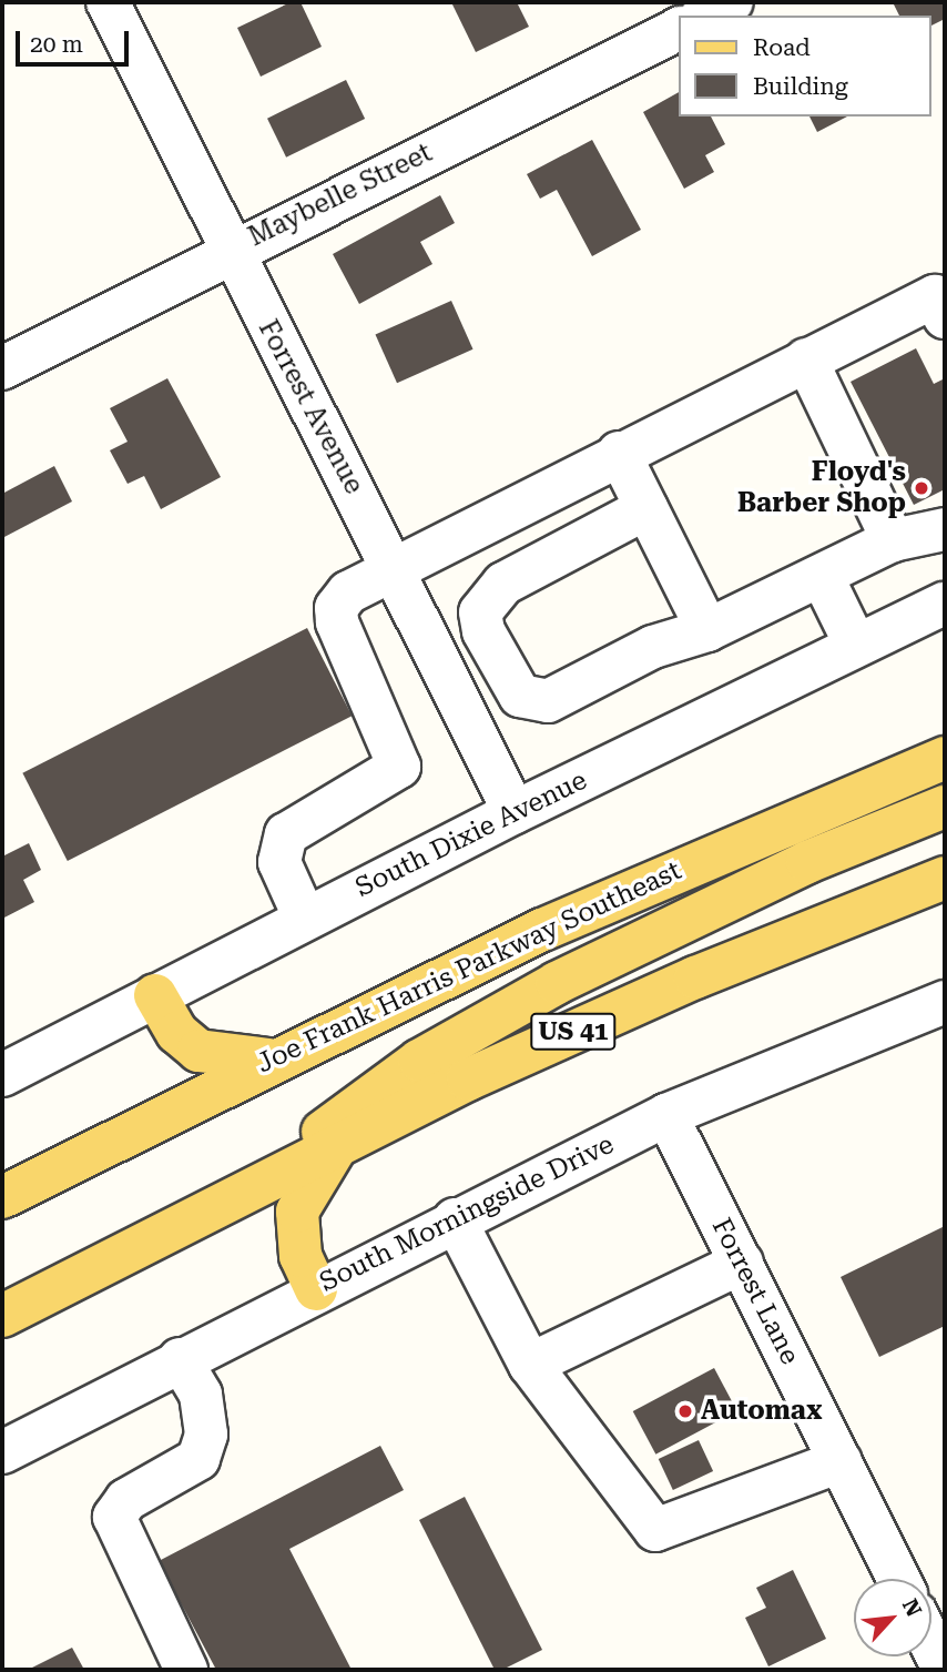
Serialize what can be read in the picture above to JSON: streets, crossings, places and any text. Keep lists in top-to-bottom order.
{
  "streets": {
    "main road": ["Joe Frank Harris Parkway Southeast", "US 41"],
    "street": [
      "Maybelle Street",
      "Forrest Avenue",
      "South Dixie Avenue",
      "South Morningside Drive",
      "Forrest Lane"
    ]
  },
  "crossings": [
    ["Maybelle Street", "Forrest Avenue"],
    ["Forrest Avenue", "South Dixie Avenue"],
    ["South Morningside Drive", "Forrest Lane"]
  ],
  "places": ["Floyd's Barber Shop", "Automax"],
  "legend": ["Road", "Building"],
  "scale_bar": "20 m",
  "north": "top right"
}
